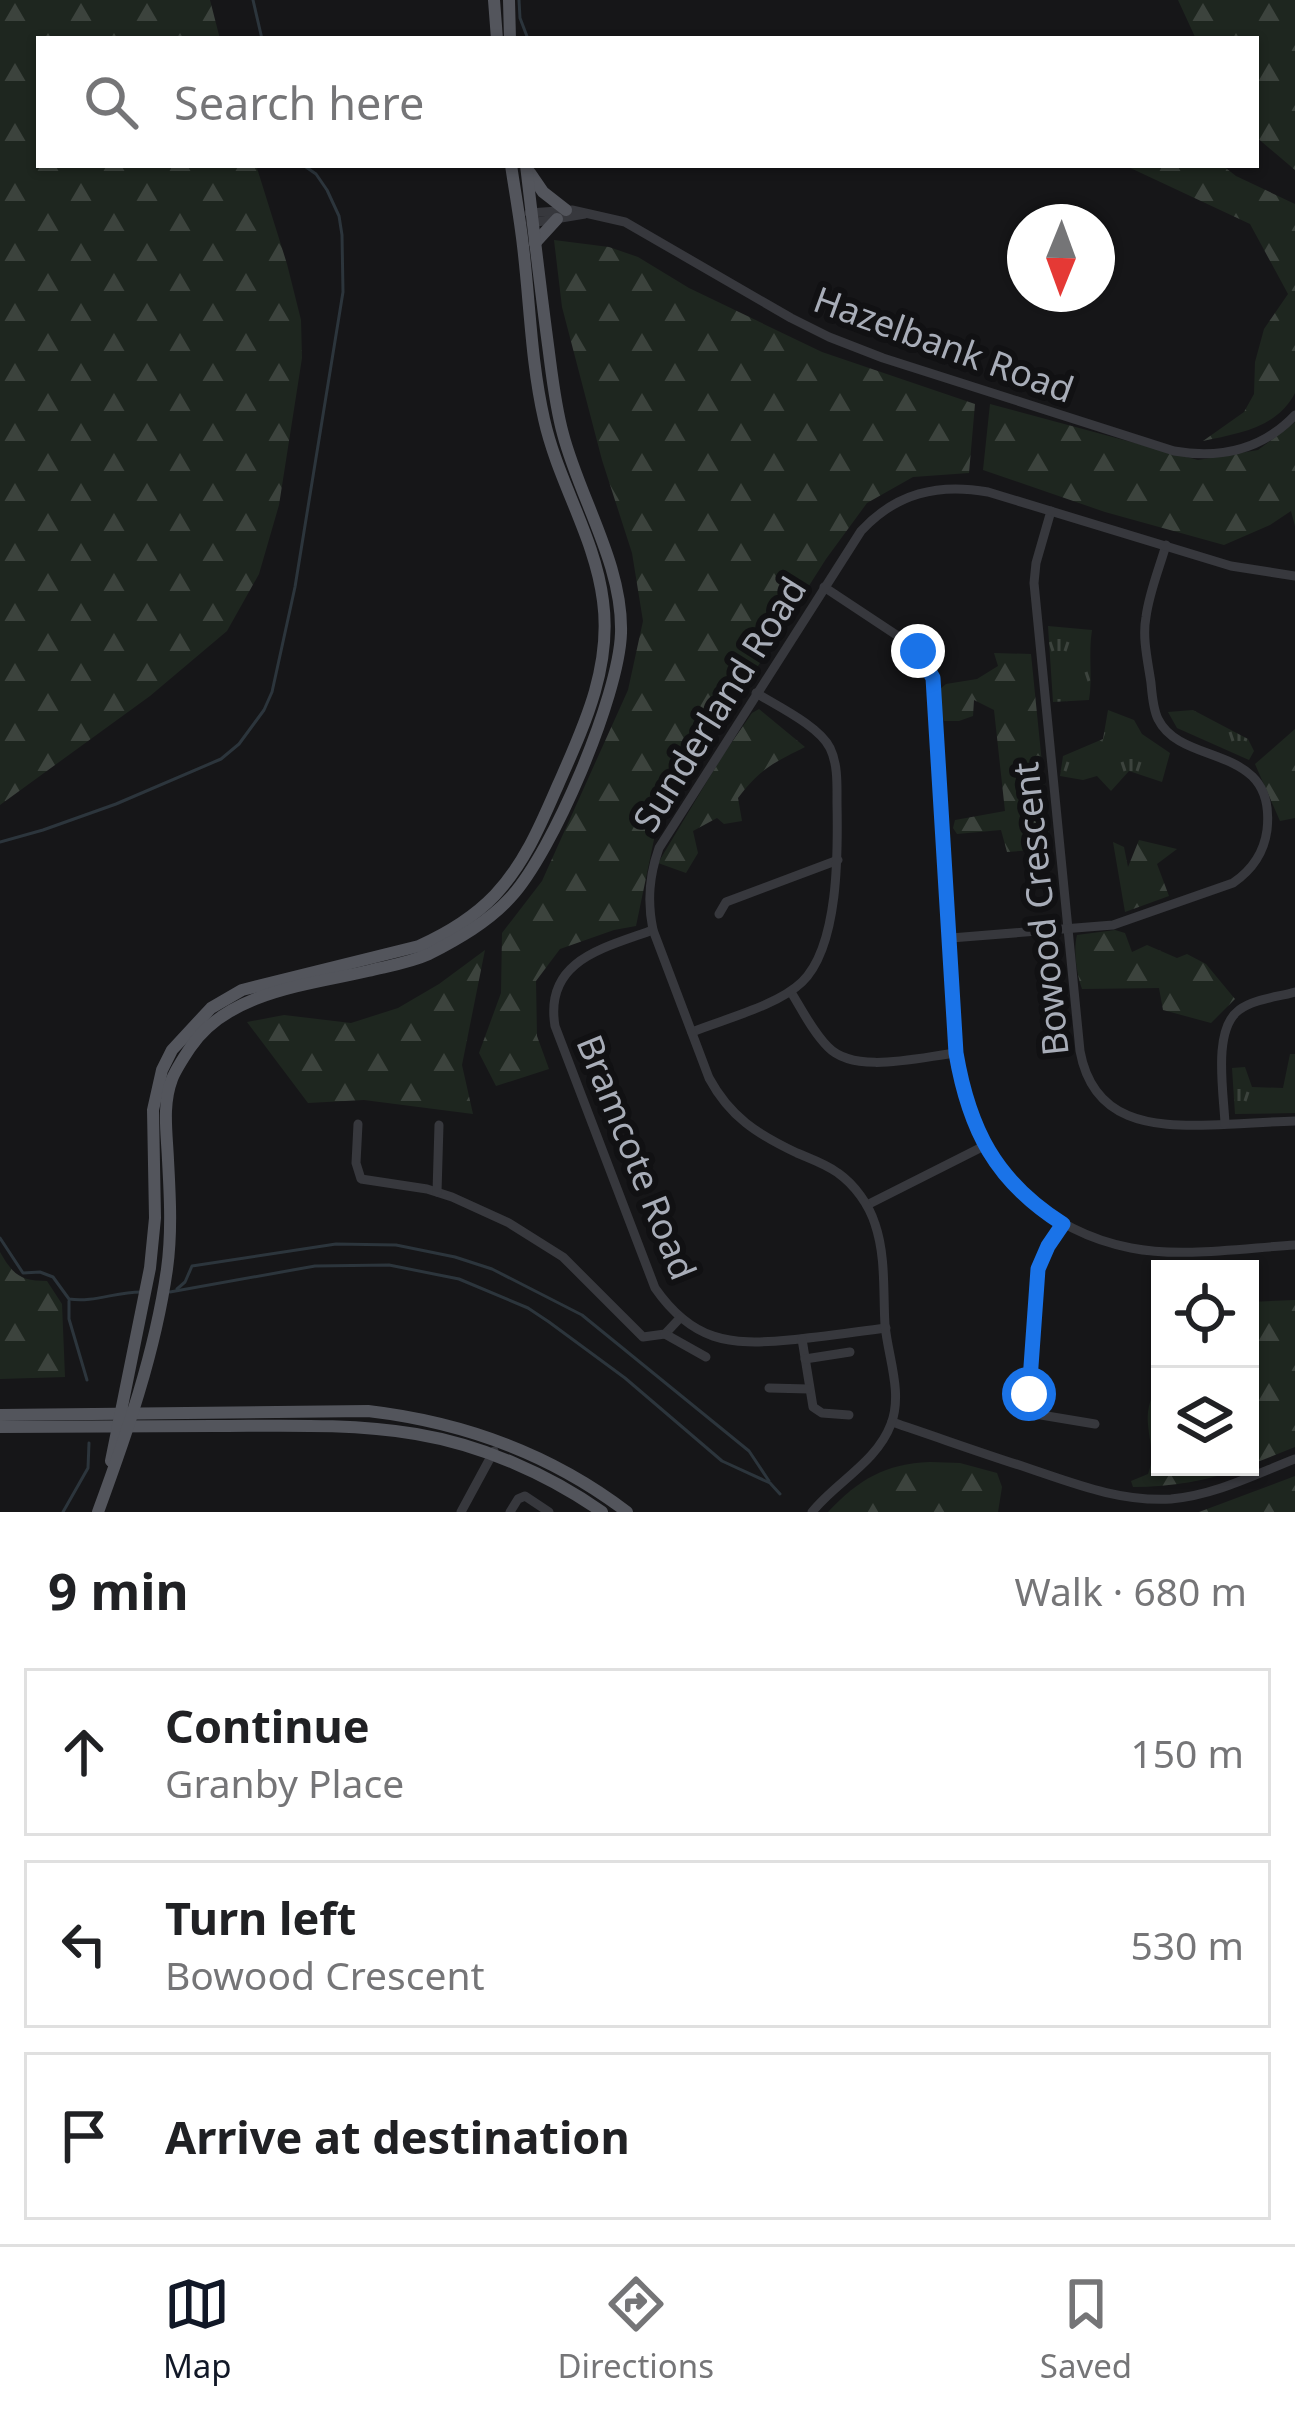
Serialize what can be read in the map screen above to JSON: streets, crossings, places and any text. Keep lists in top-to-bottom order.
{
  "streets": {
    "street": [
      "Hazelbank Road",
      "Sunderland Road",
      "Bowood Crescent",
      "Bramcote Road"
    ]
  },
  "crossings": [
    ["Sunderland Road", "Bowood Crescent"],
    ["Sunderland Road", "Bramcote Road"]
  ],
  "north": "bottom",
  "page": {
    "search": "Search here",
    "heading": ["9 min", "Walk · 680 m"],
    "list": [
      ["Continue", "Granby Place", "150 m"],
      ["Turn left", "Bowood Crescent", "530 m"],
      "Arrive at destination"
    ],
    "nav": ["Map", "Directions", "Saved"]
  }
}
